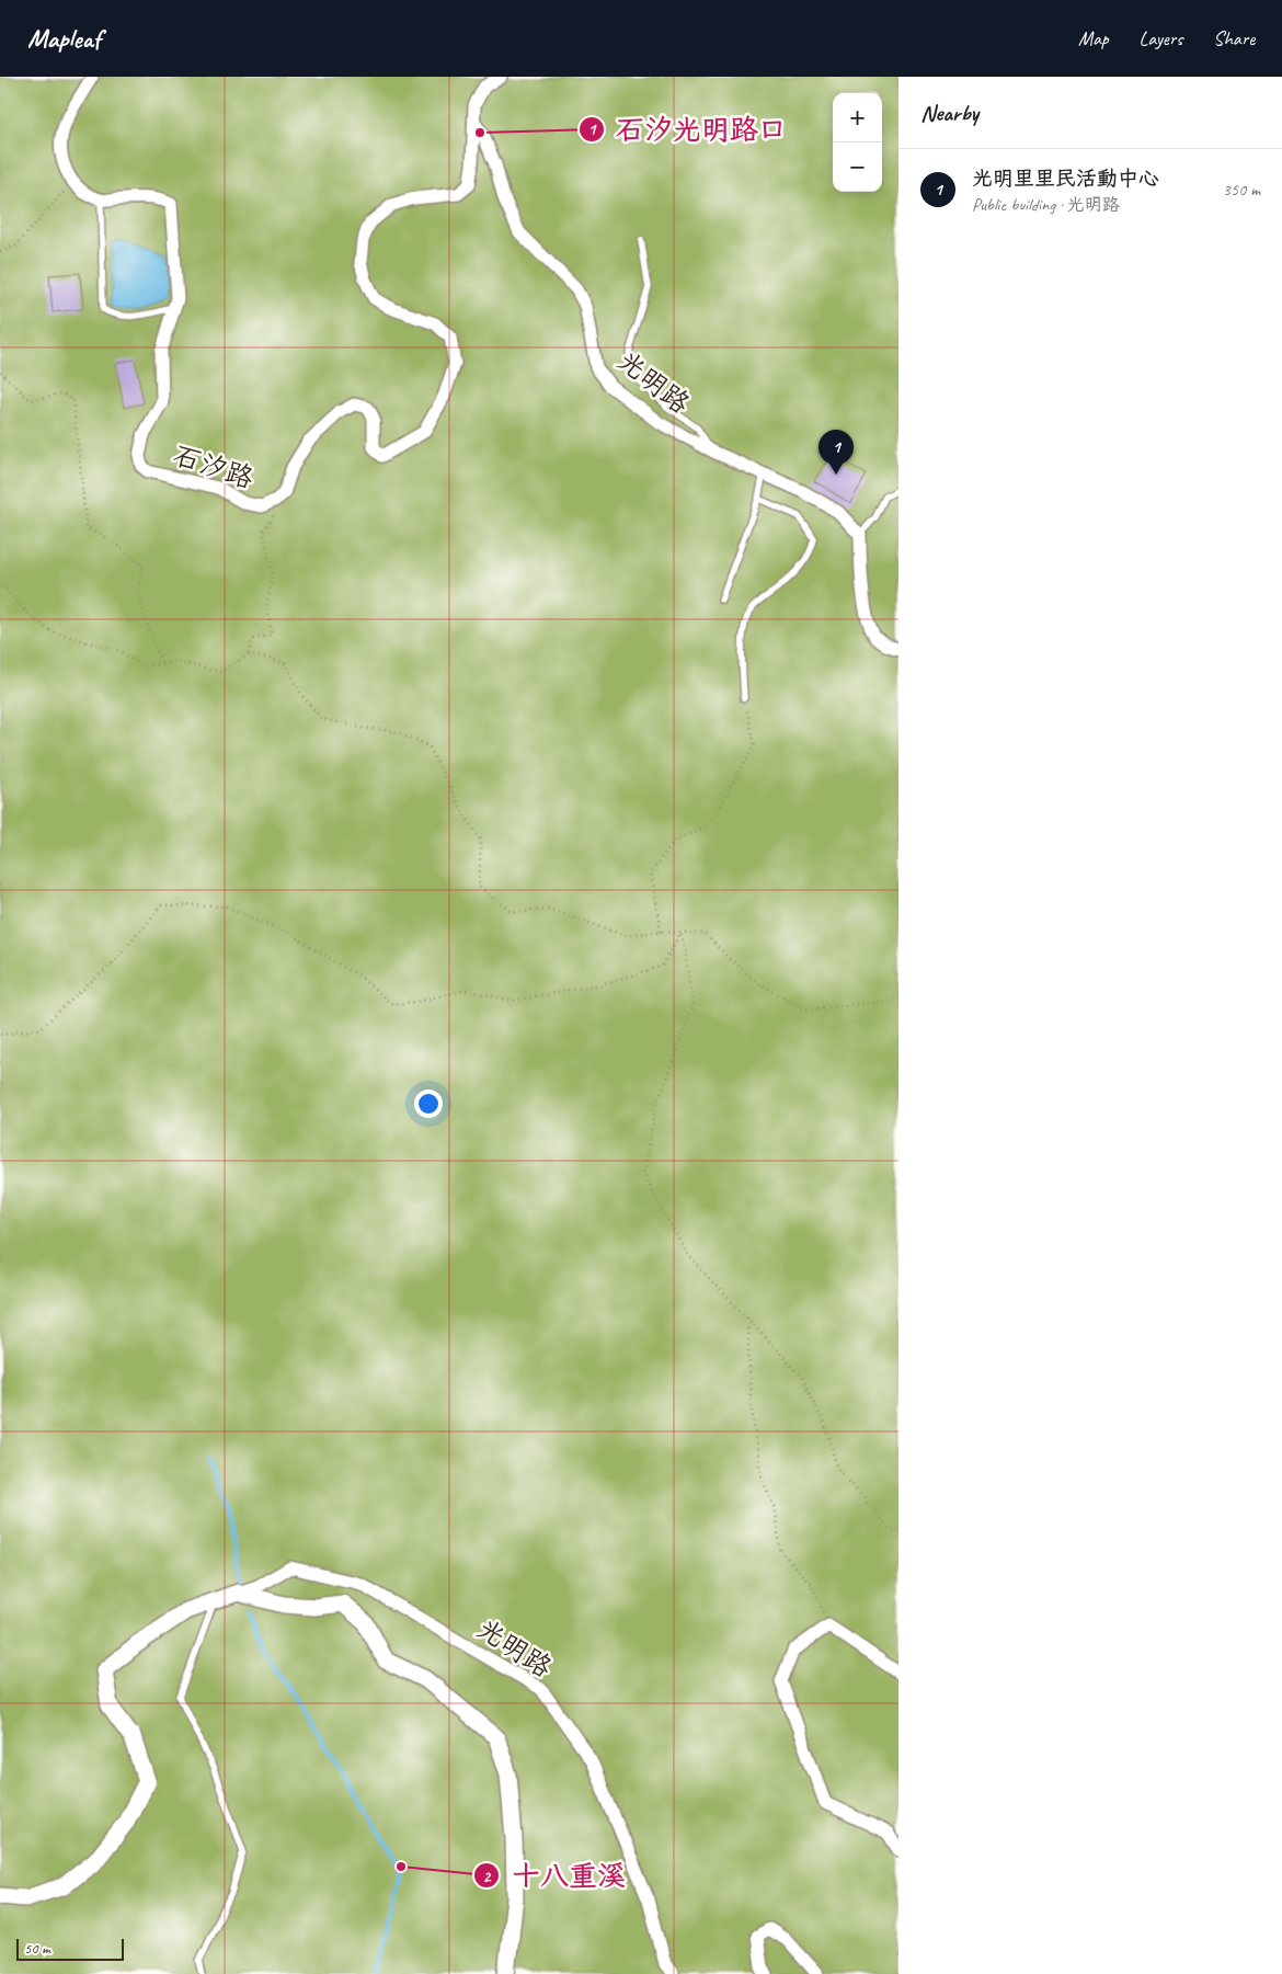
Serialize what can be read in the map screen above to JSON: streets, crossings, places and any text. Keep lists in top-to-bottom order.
{
  "streets": {
    "street": ["光明路", "石汐路"]
  },
  "crossings": [
    ["光明路", "石汐路"]
  ],
  "places": ["石汐光明路口", "十八重溪"],
  "scale_bar": "50 m",
  "page": {
    "header": "Mapleaf",
    "nav": ["Map", "Layers", "Share"],
    "heading": "Nearby",
    "map_buttons": ["+", "−"],
    "list": [
      {
        "mark": "1",
        "name": "光明里里民活動中心",
        "note": "Public building · 光明路",
        "value": "350 m"
      }
    ],
    "pins": "1",
    "scale": "50 m"
  }
}
